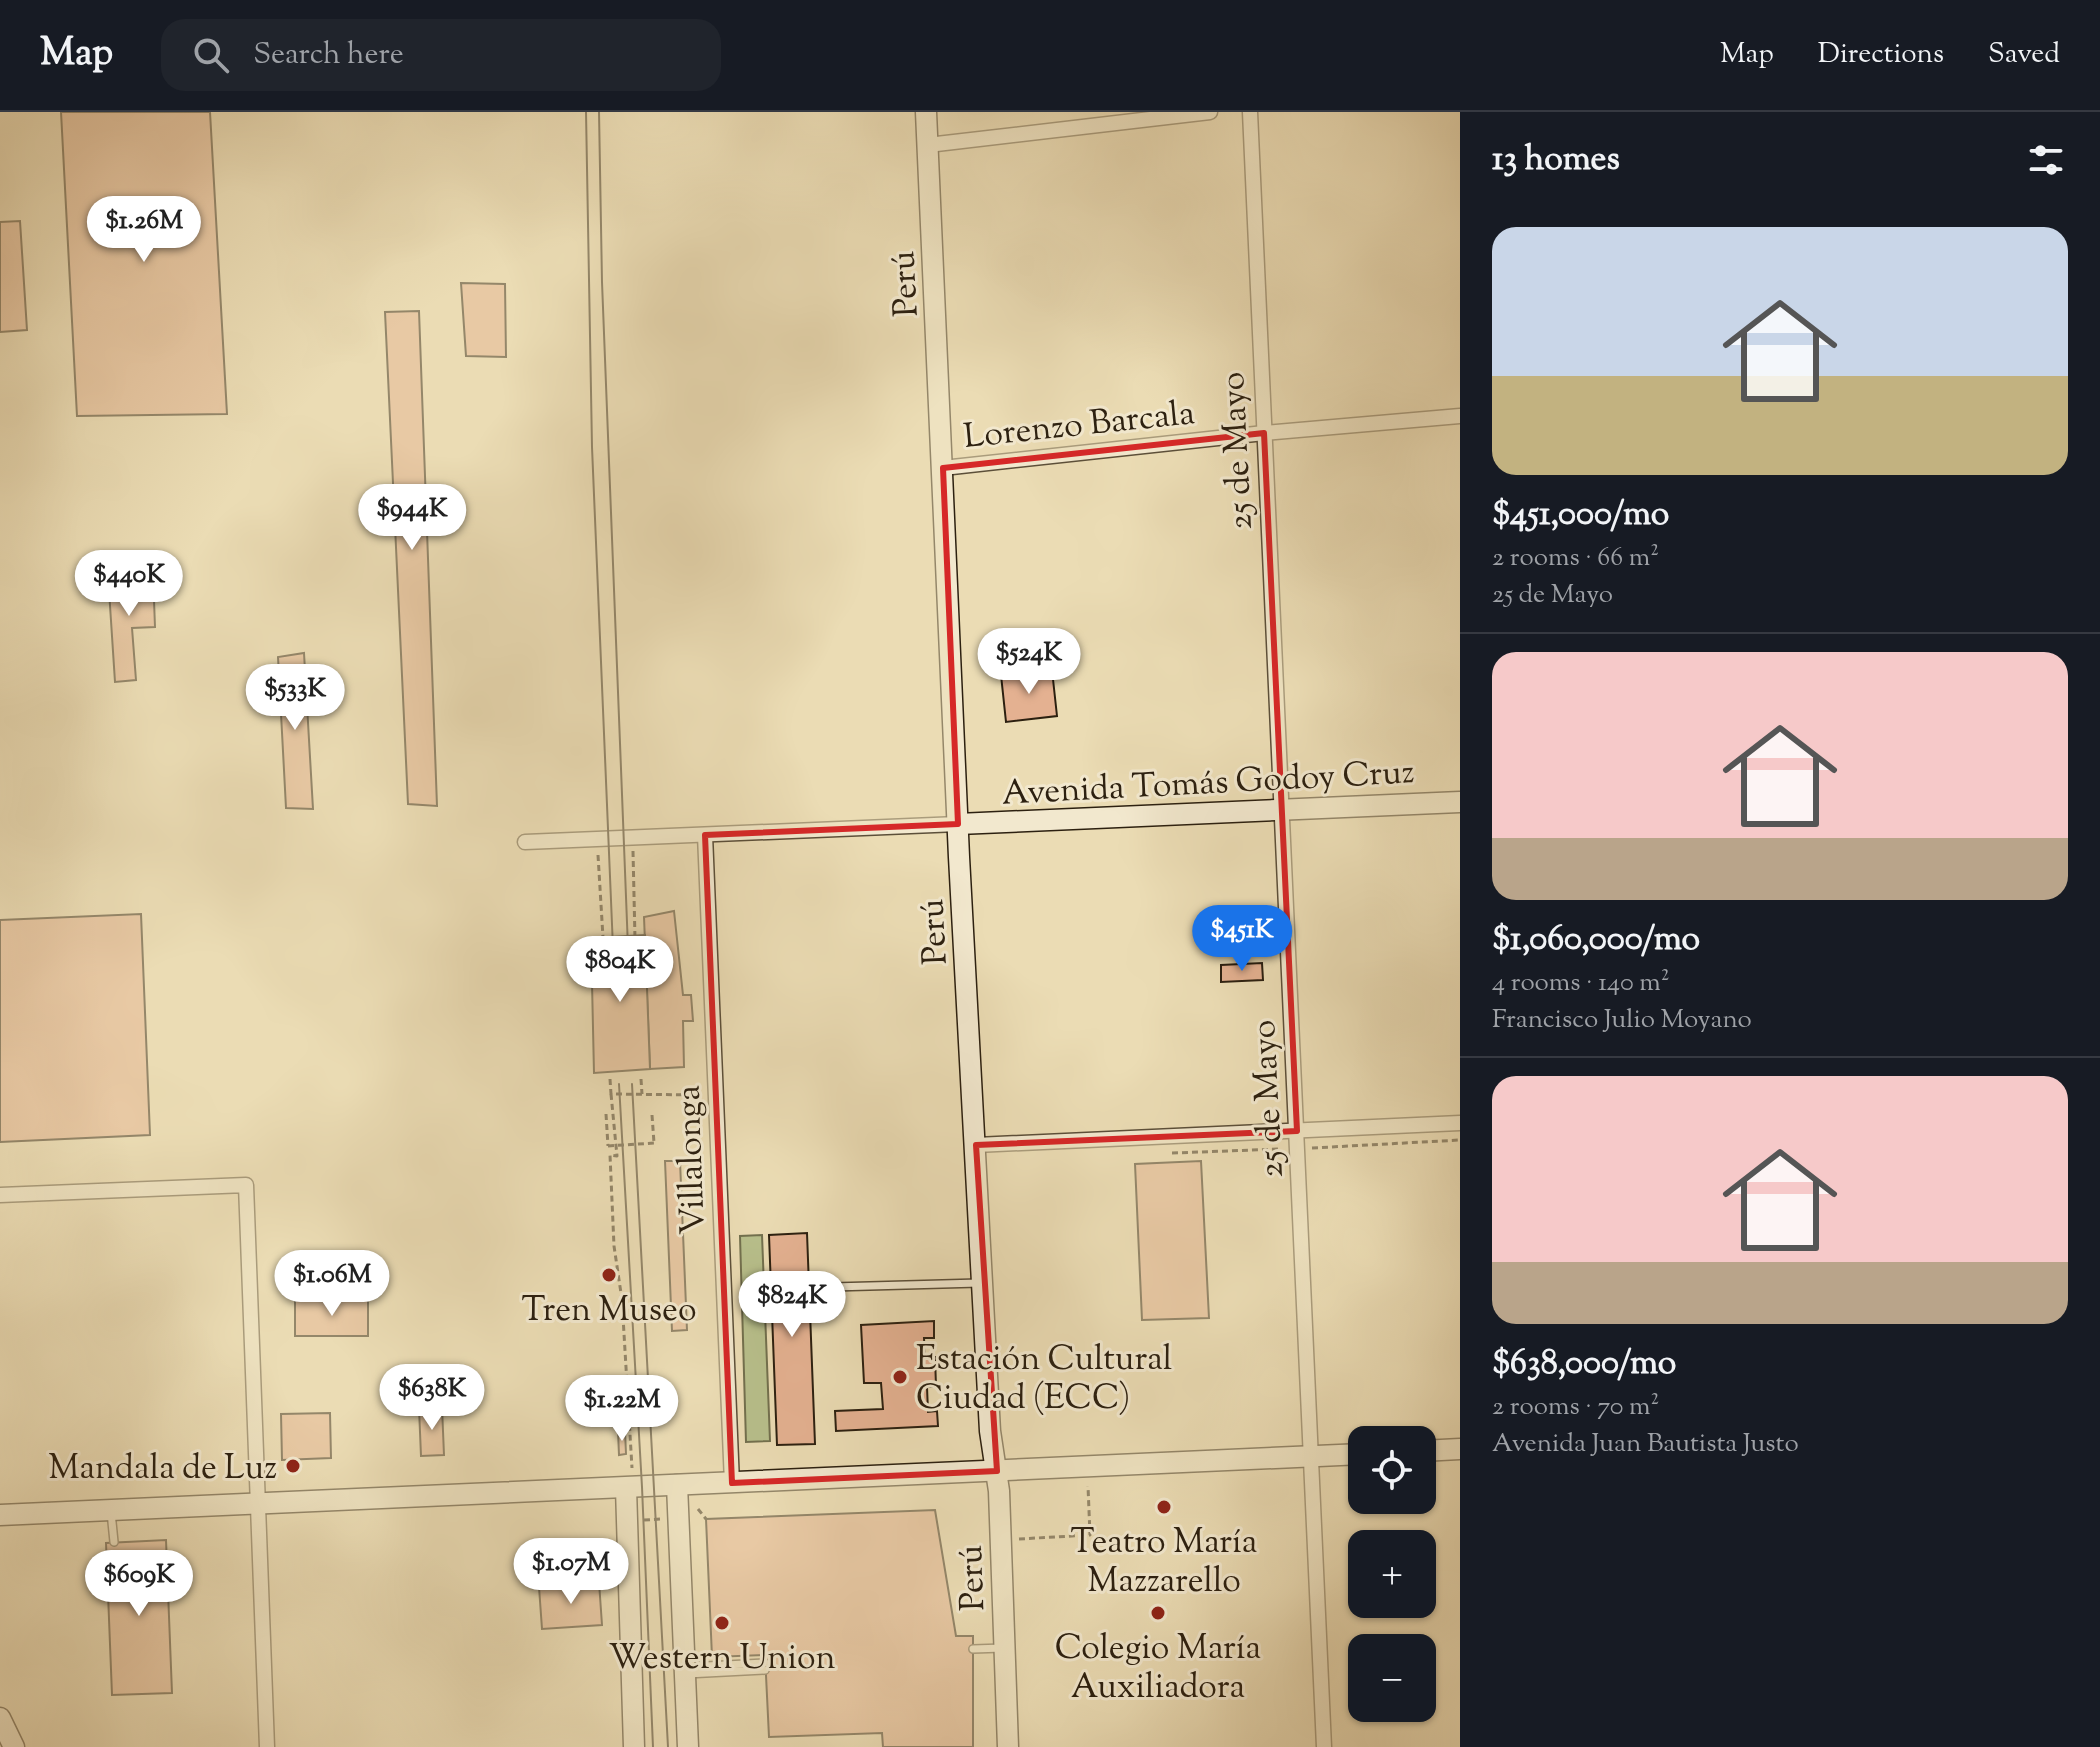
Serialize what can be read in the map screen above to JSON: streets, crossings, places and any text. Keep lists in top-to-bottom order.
{
  "streets": {
    "main road": ["Perú", "Avenida Tomás Godoy Cruz"],
    "street": ["Lorenzo Barcala", "25 de Mayo", "Villalonga"]
  },
  "crossings": [
    ["Perú", "Lorenzo Barcala"],
    ["Perú", "Avenida Tomás Godoy Cruz"],
    ["Lorenzo Barcala", "25 de Mayo"],
    ["25 de Mayo", "Avenida Tomás Godoy Cruz"]
  ],
  "places": [
    "Tren Museo",
    "Estación Cultural Ciudad (ECC)",
    "Mandala de Luz",
    "Teatro María Mazzarello",
    "Colegio María Auxiliadora",
    "Western Union"
  ],
  "page": {
    "header": "Map",
    "search": "Search here",
    "nav": ["Map", "Directions", "Saved"],
    "heading": "13 homes",
    "price": [
      "$1.26M",
      "$944K",
      "$440K",
      "$524K",
      "$533K",
      "$451K",
      "$804K",
      "$1.06M",
      "$824K",
      "$638K",
      "$1.22M",
      "$1.07M",
      "$609K"
    ],
    "list": [
      {
        "name": "$451,000/mo",
        "note": "2 rooms · 66 m² · 25 de Mayo"
      },
      {
        "name": "$1,060,000/mo",
        "note": "4 rooms · 140 m² · Francisco Julio Moyano"
      },
      {
        "name": "$638,000/mo",
        "note": "2 rooms · 70 m² · Avenida Juan Bautista Justo"
      }
    ],
    "map_buttons": ["+", "−"]
  }
}
